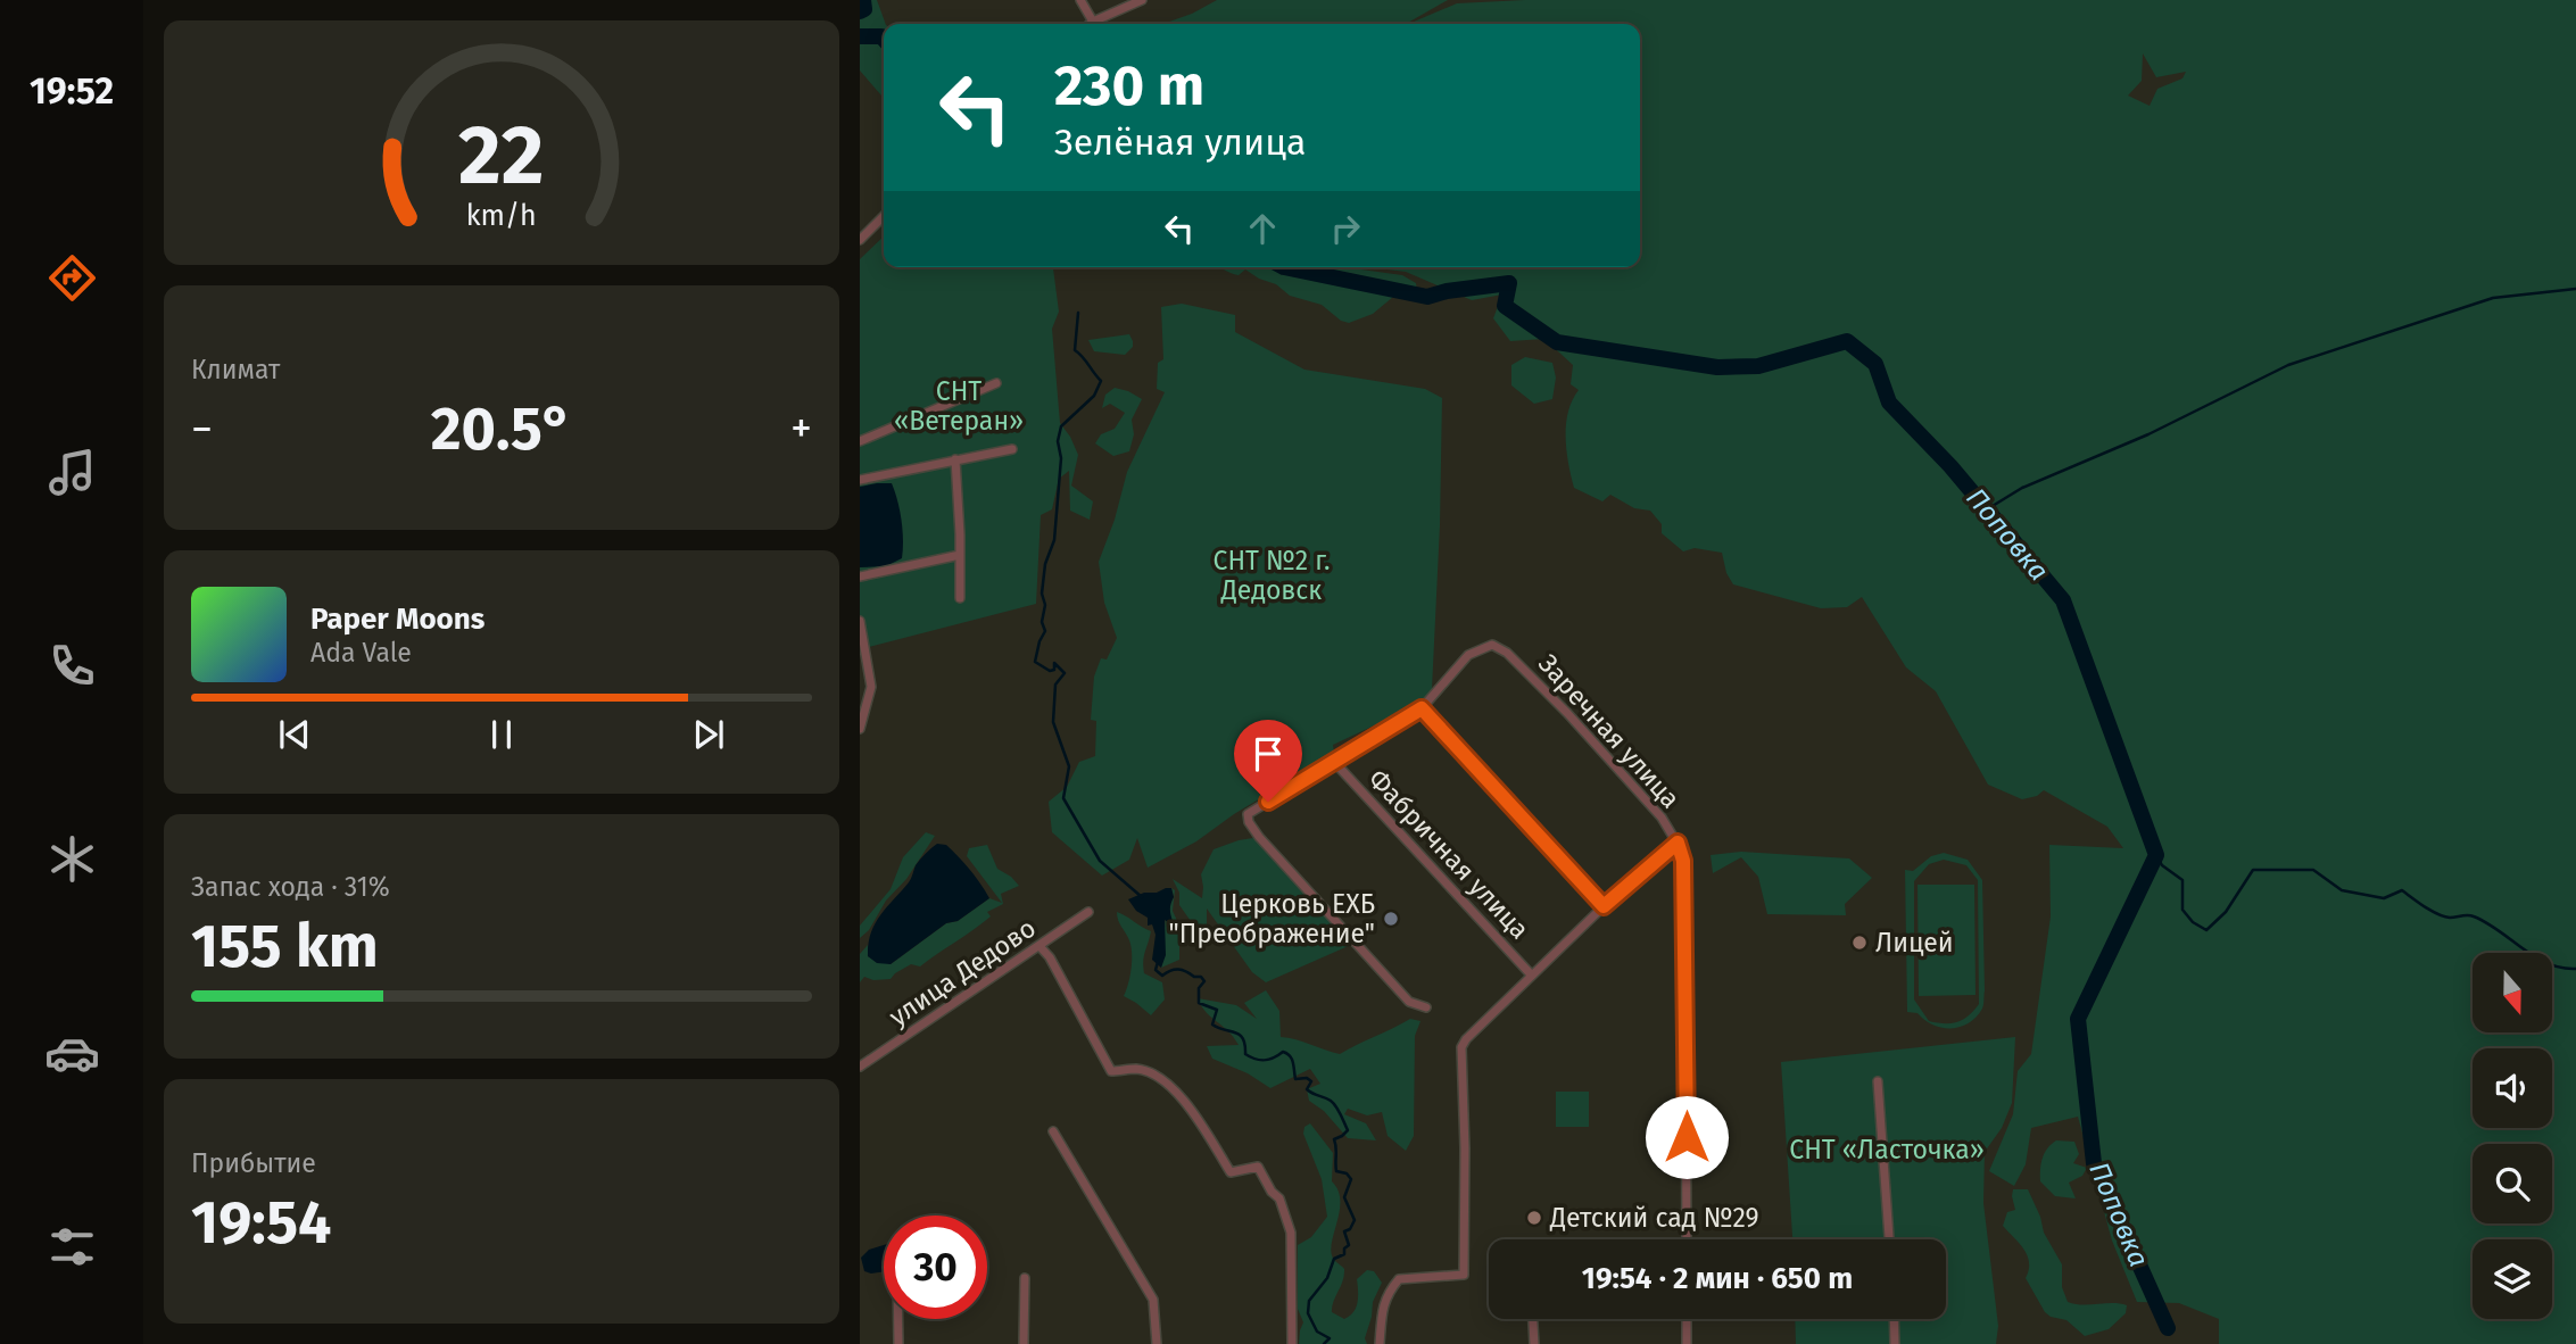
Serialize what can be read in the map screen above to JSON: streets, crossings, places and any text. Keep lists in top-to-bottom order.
{
  "streets": {
    "street": ["Заречная улица", "Фабричная улица", "улица Дедово"]
  },
  "water": ["Поповка"],
  "parks": ["СНТ «Ветеран»", "СНТ №2 г. Дедовск", "СНТ «Ласточка»"],
  "places": ["Церковь ЕХБ \"Преображение\"", "Лицей", "Детский сад №29"],
  "north": "bottom",
  "page": {
    "tabs": "19:52",
    "turn": ["230 m", "Зелёная улица"],
    "tile": [
      "Климат",
      ["Запас хода · 31%", "155 km"],
      ["Прибытие", "19:54"]
    ],
    "heat": ["−", "20.5°", "+"],
    "song": ["Paper Moons", "Ada Vale"],
    "limit": "30",
    "trip": "19:54 · 2 мин · 650 m",
    "gauge": ["22", "km/h"]
  }
}
